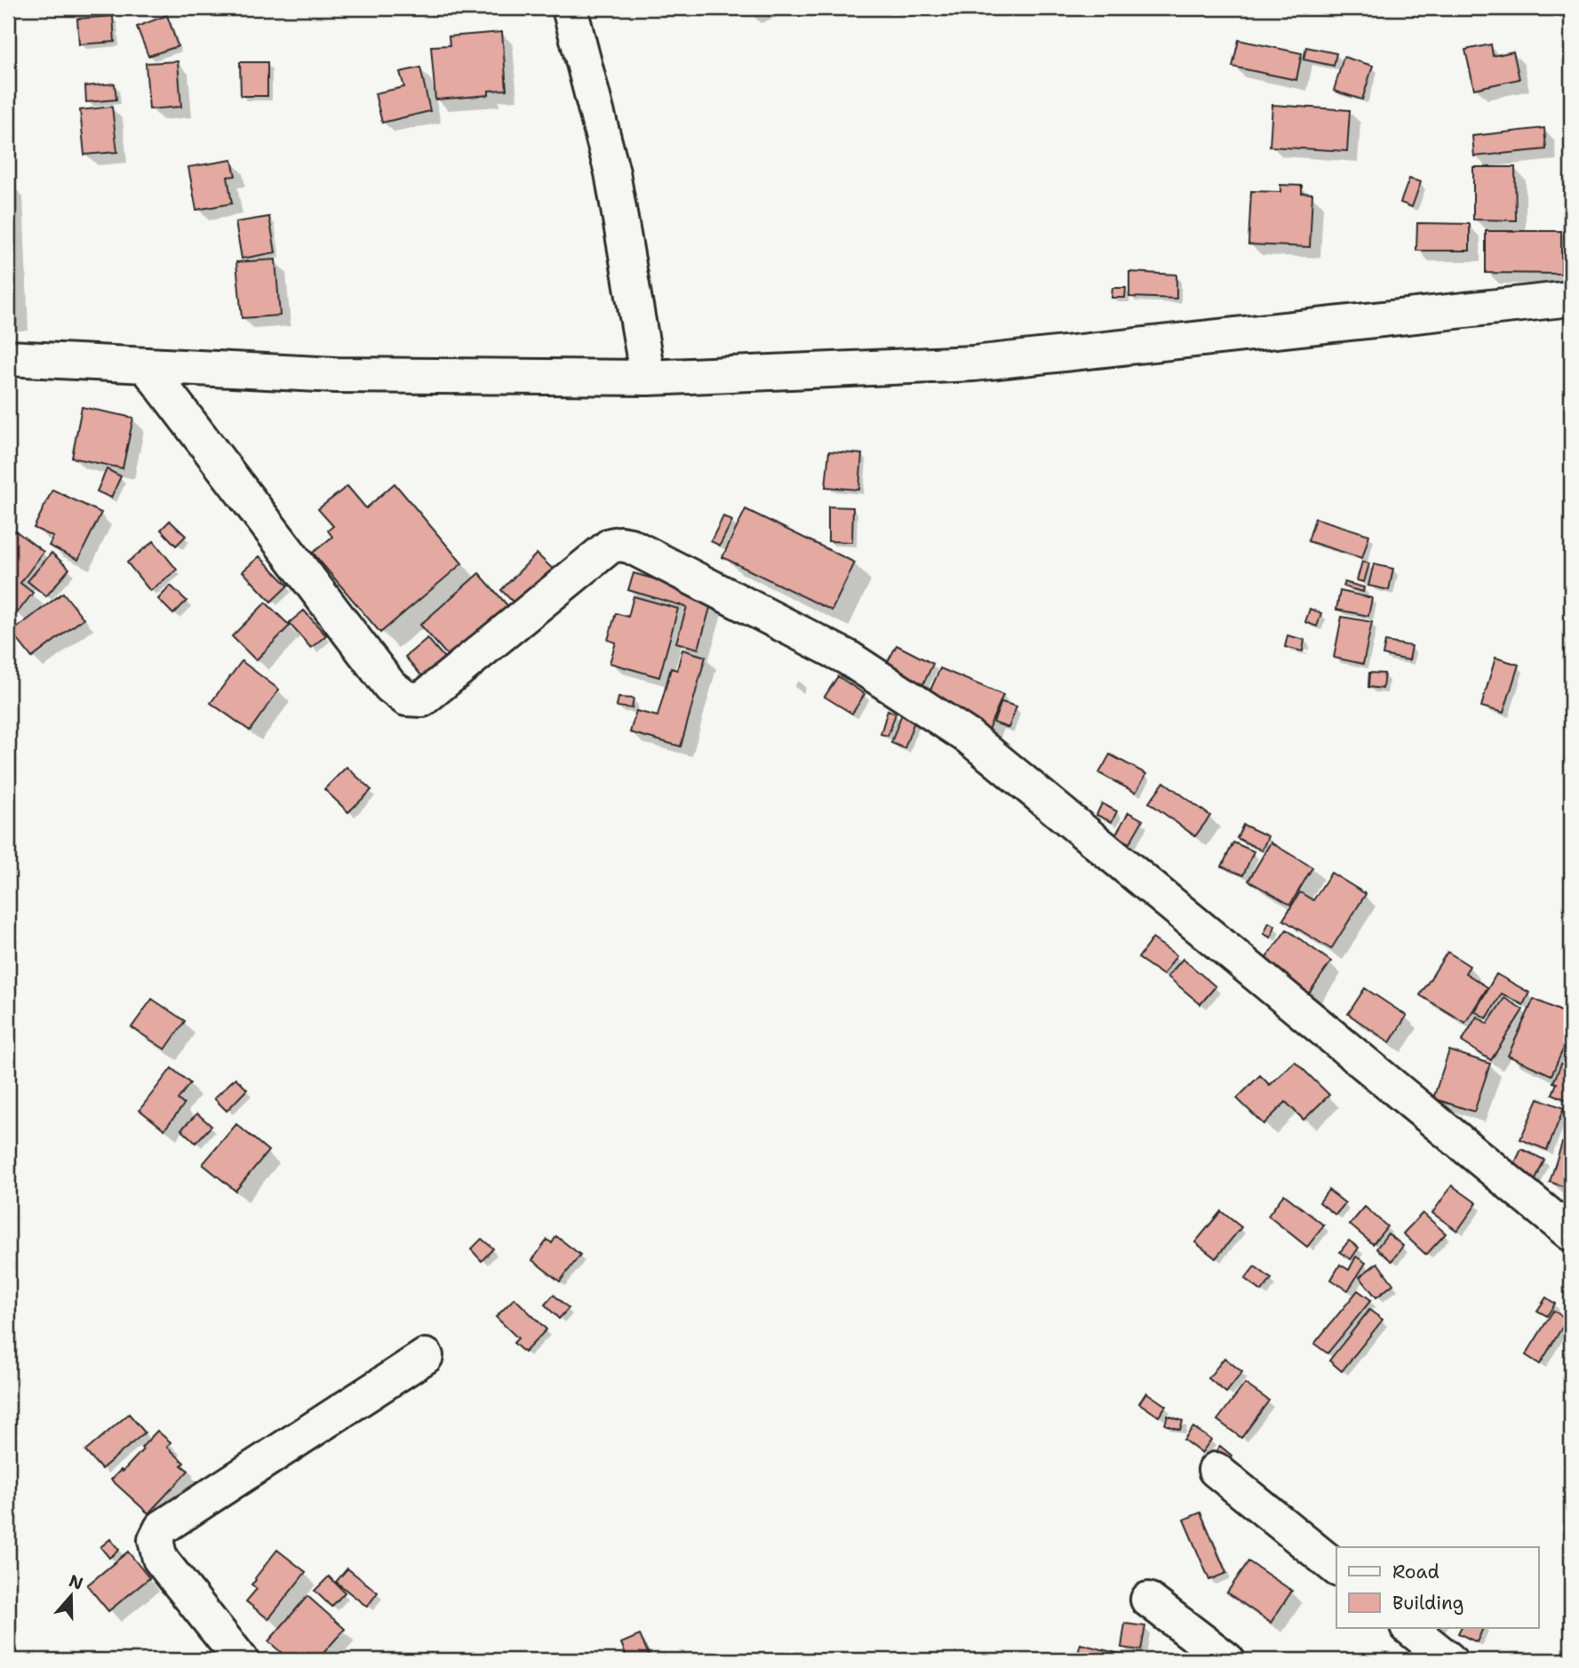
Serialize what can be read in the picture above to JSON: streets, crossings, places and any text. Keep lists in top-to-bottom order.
{
  "legend": ["Road", "Building"],
  "north": "top"
}
